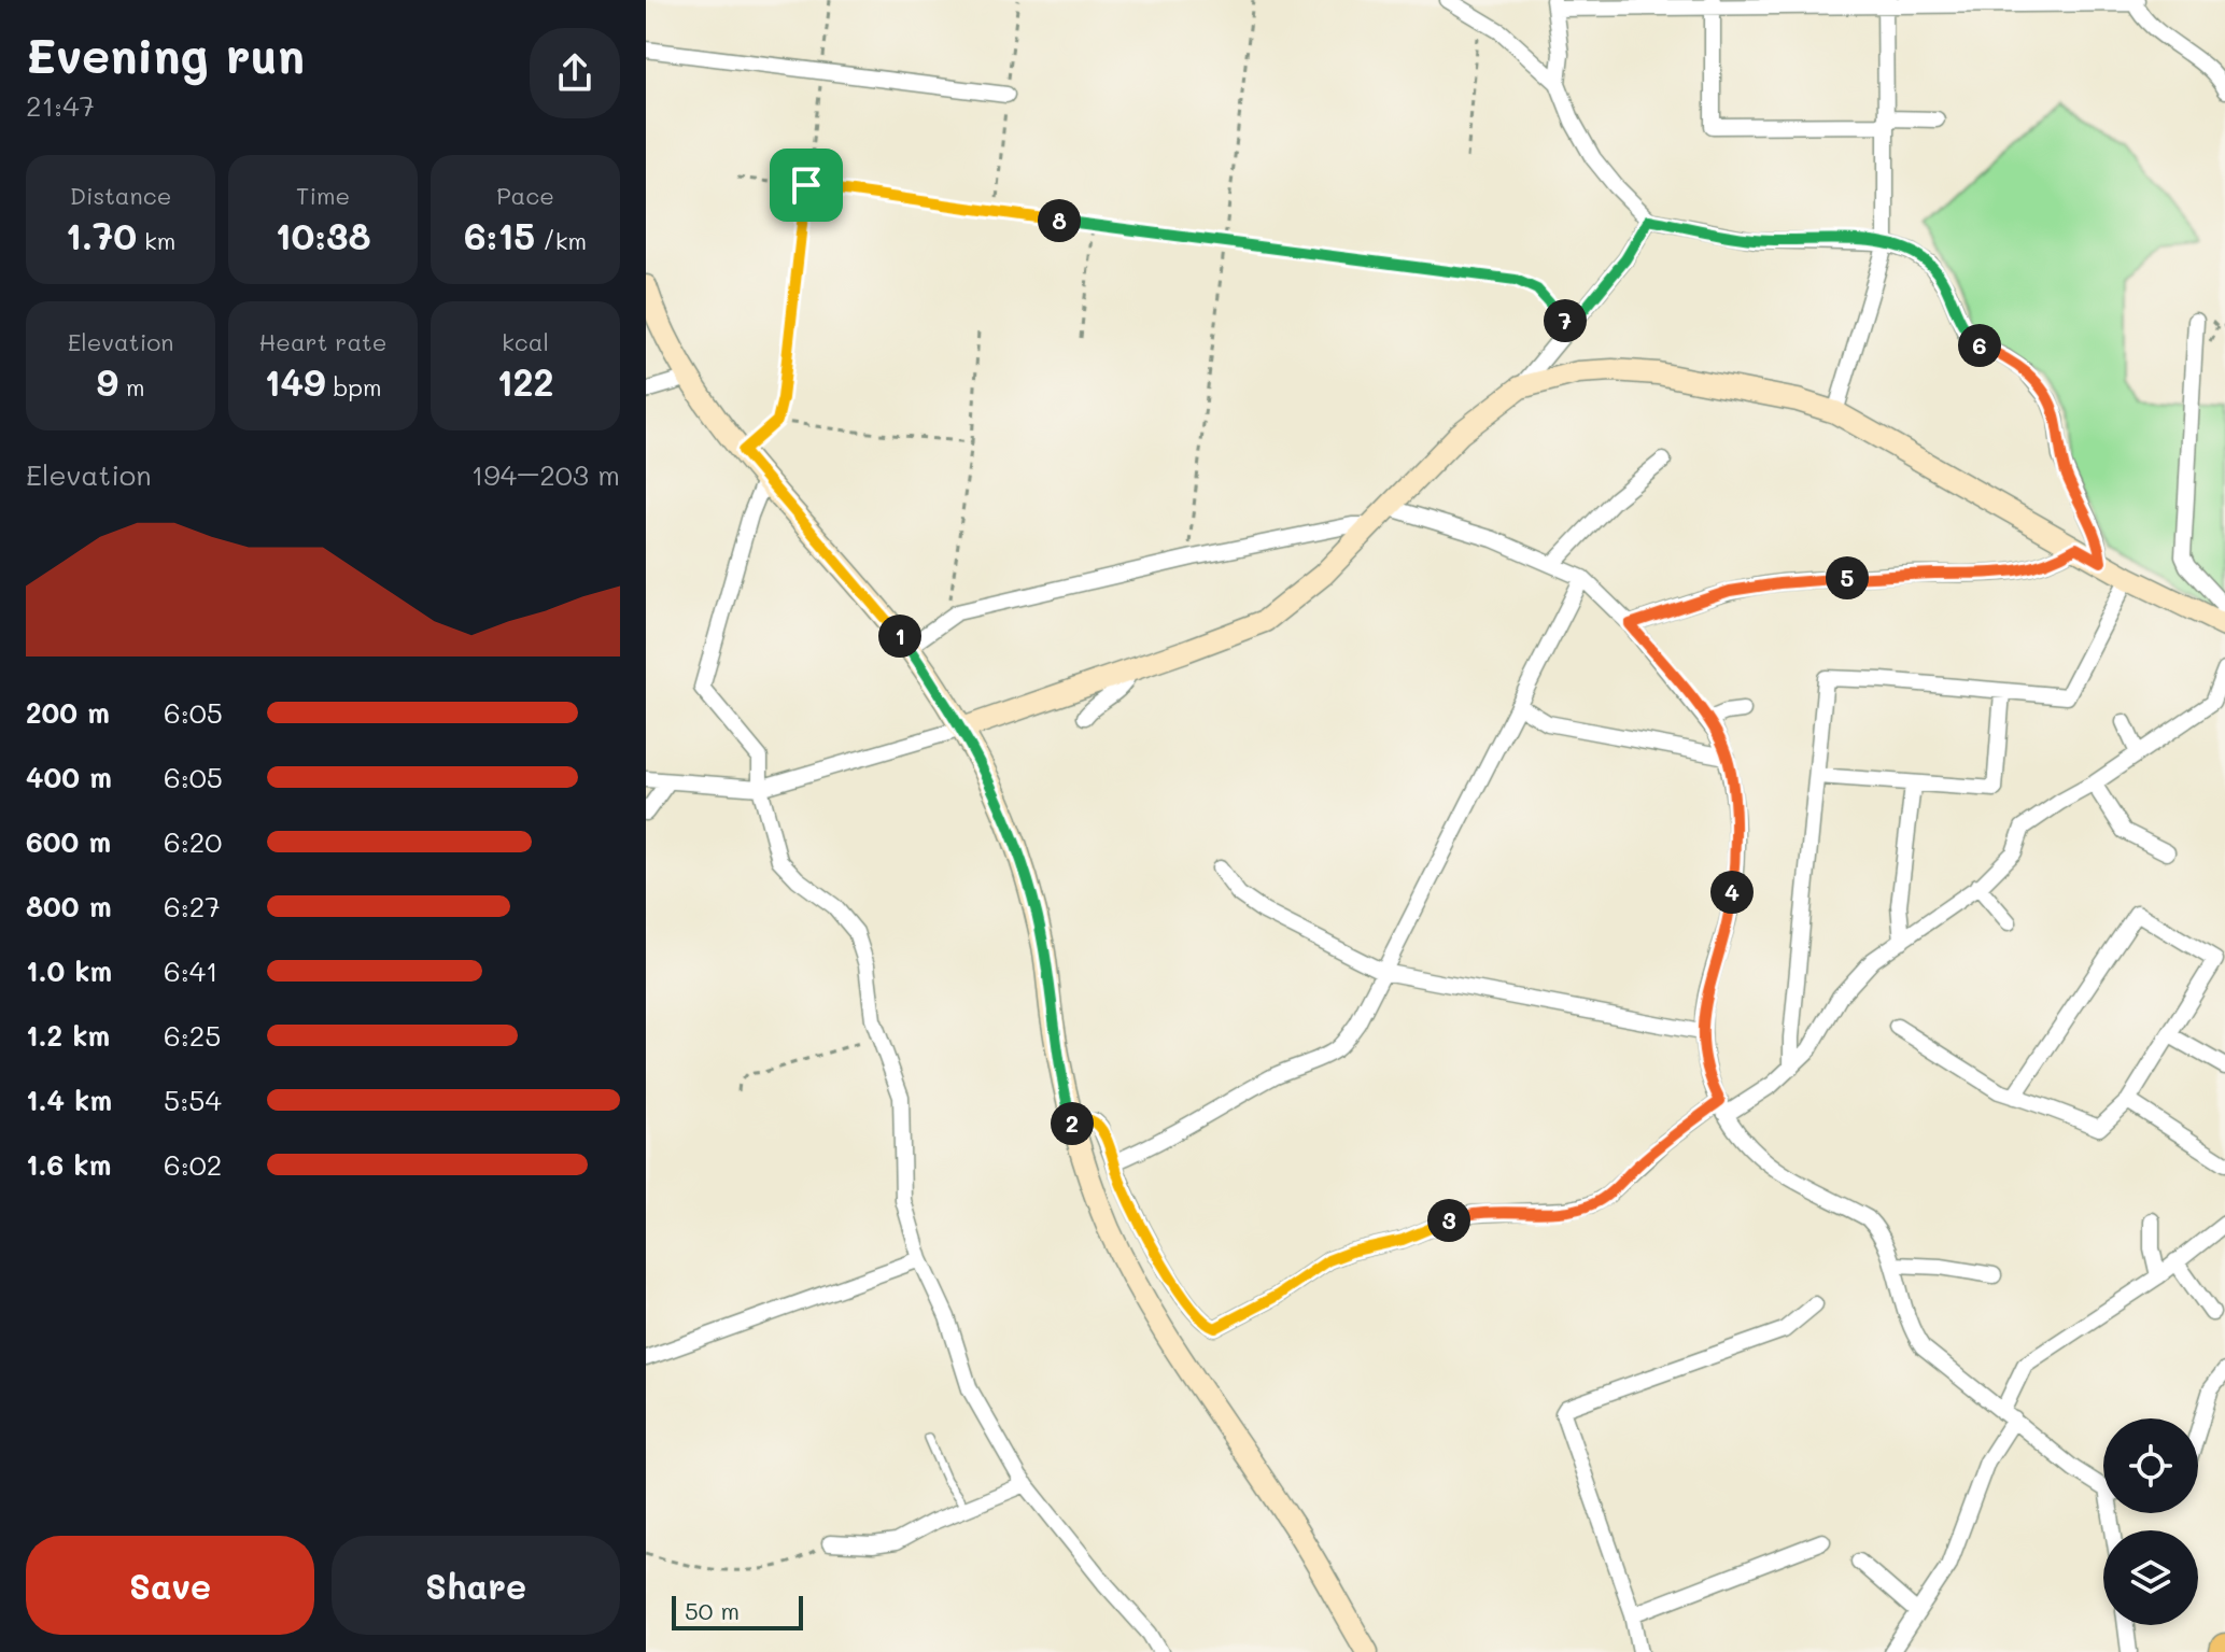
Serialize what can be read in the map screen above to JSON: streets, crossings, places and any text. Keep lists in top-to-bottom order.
{
  "scale_bar": "50 m",
  "page": {
    "heading": ["Evening run", "21:47"],
    "stats": [
      ["Distance", "1.70 km"],
      ["Time", "10:38"],
      ["Pace", "6:15 /km"],
      ["Elevation", "9 m"],
      ["Heart rate", "149 bpm"],
      ["kcal", "122"]
    ],
    "pins": [
      "8",
      "7",
      "6",
      "5",
      "1",
      "4",
      "2",
      "3"
    ],
    "chart": ["Elevation", "194–203 m"],
    "list": [
      {
        "name": "200 m",
        "note": "6:05"
      },
      {
        "name": "400 m",
        "note": "6:05"
      },
      {
        "name": "600 m",
        "note": "6:20"
      },
      {
        "name": "800 m",
        "note": "6:27"
      },
      {
        "name": "1.0 km",
        "note": "6:41"
      },
      {
        "name": "1.2 km",
        "note": "6:25"
      },
      {
        "name": "1.4 km",
        "note": "5:54"
      },
      {
        "name": "1.6 km",
        "note": "6:02"
      }
    ],
    "buttons": ["Save", "Share"],
    "scale": "50 m"
  }
}
